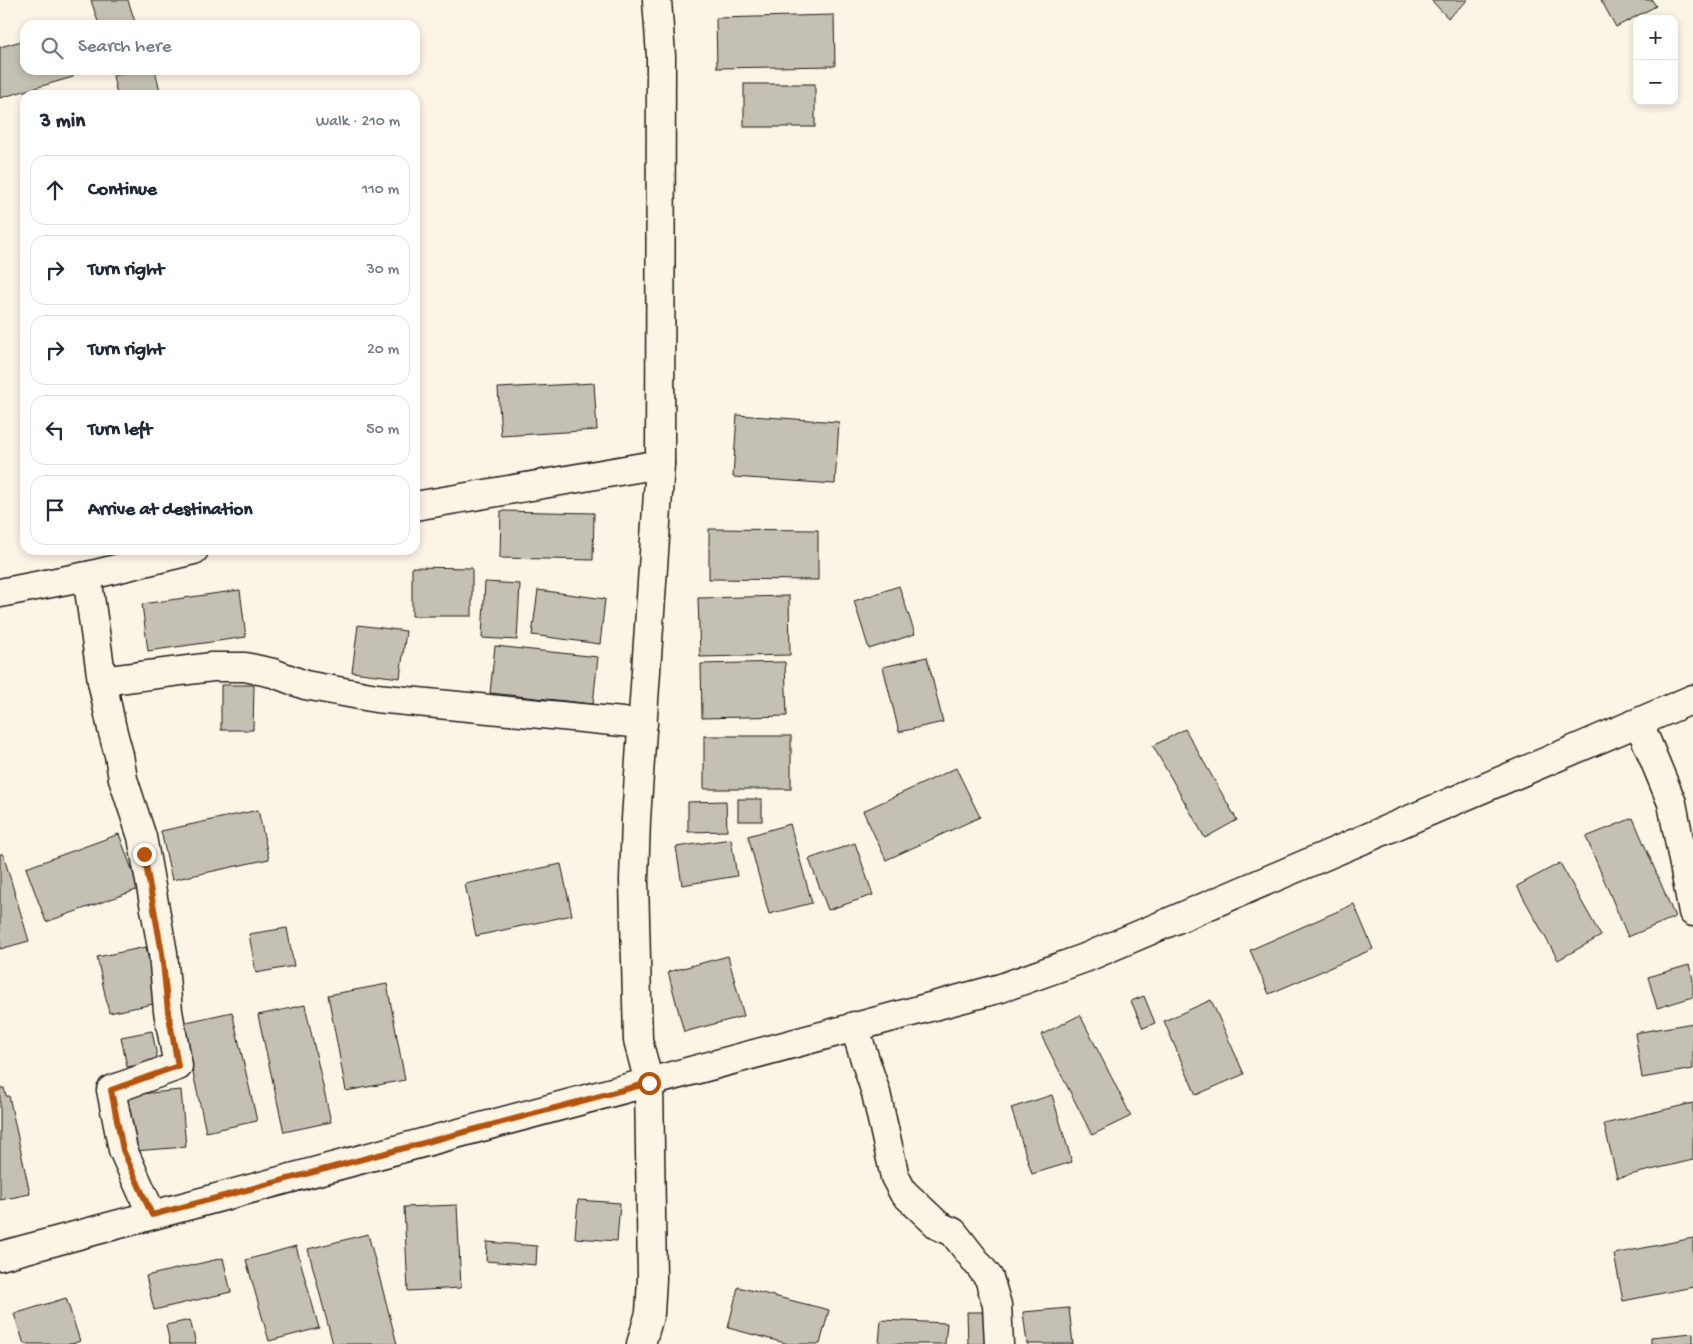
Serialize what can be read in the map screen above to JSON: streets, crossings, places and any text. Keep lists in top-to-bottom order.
{
  "page": {
    "map_buttons": ["+", "−"],
    "search": "Search here",
    "heading": ["3 min", "Walk · 210 m"],
    "list": [
      ["Continue", "110 m"],
      ["Turn right", "30 m"],
      ["Turn right", "20 m"],
      ["Turn left", "50 m"],
      "Arrive at destination"
    ]
  }
}
